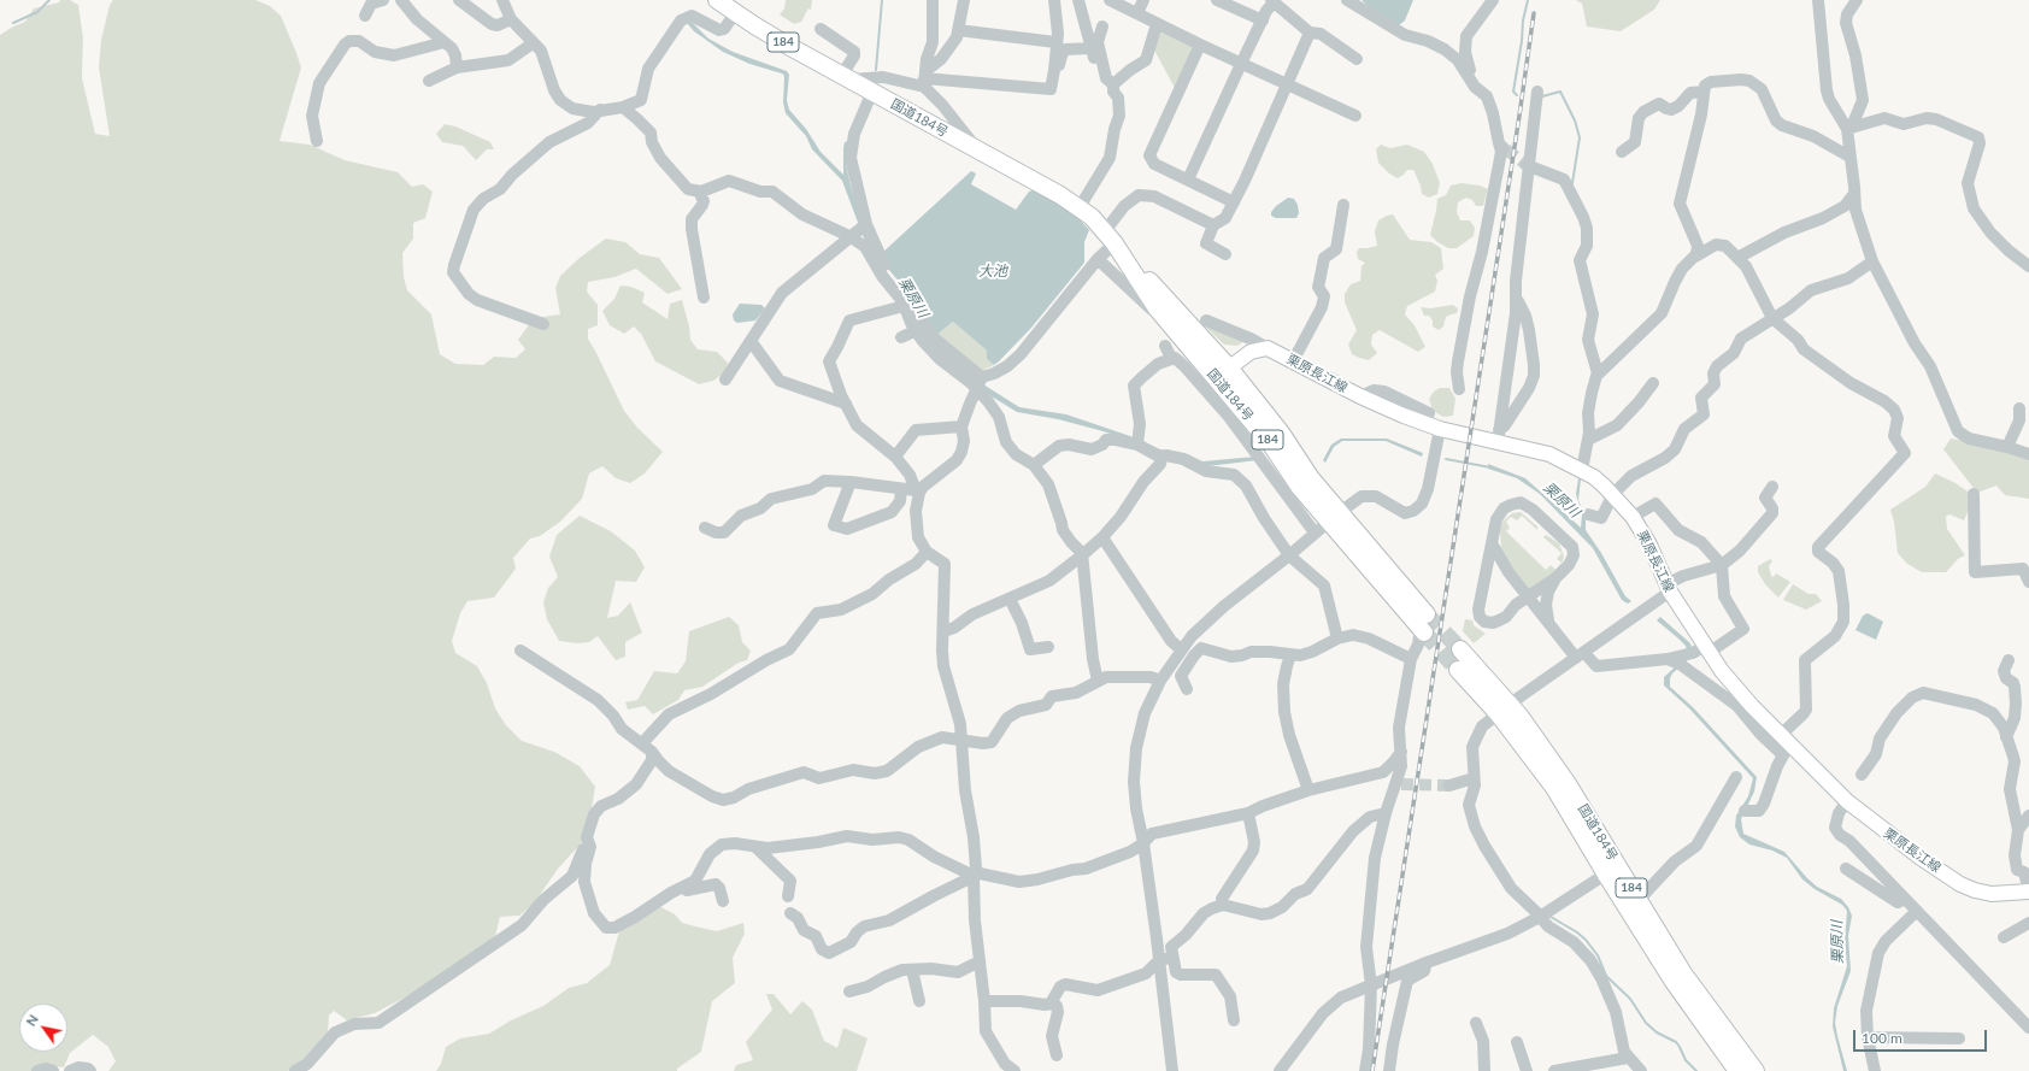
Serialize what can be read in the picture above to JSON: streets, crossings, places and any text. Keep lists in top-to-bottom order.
{
  "streets": {
    "highway": ["184", "国道184号"],
    "main road": ["栗原長江線"]
  },
  "water": ["大池", "栗原川"],
  "scale_bar": "100 m",
  "north": "top left"
}
